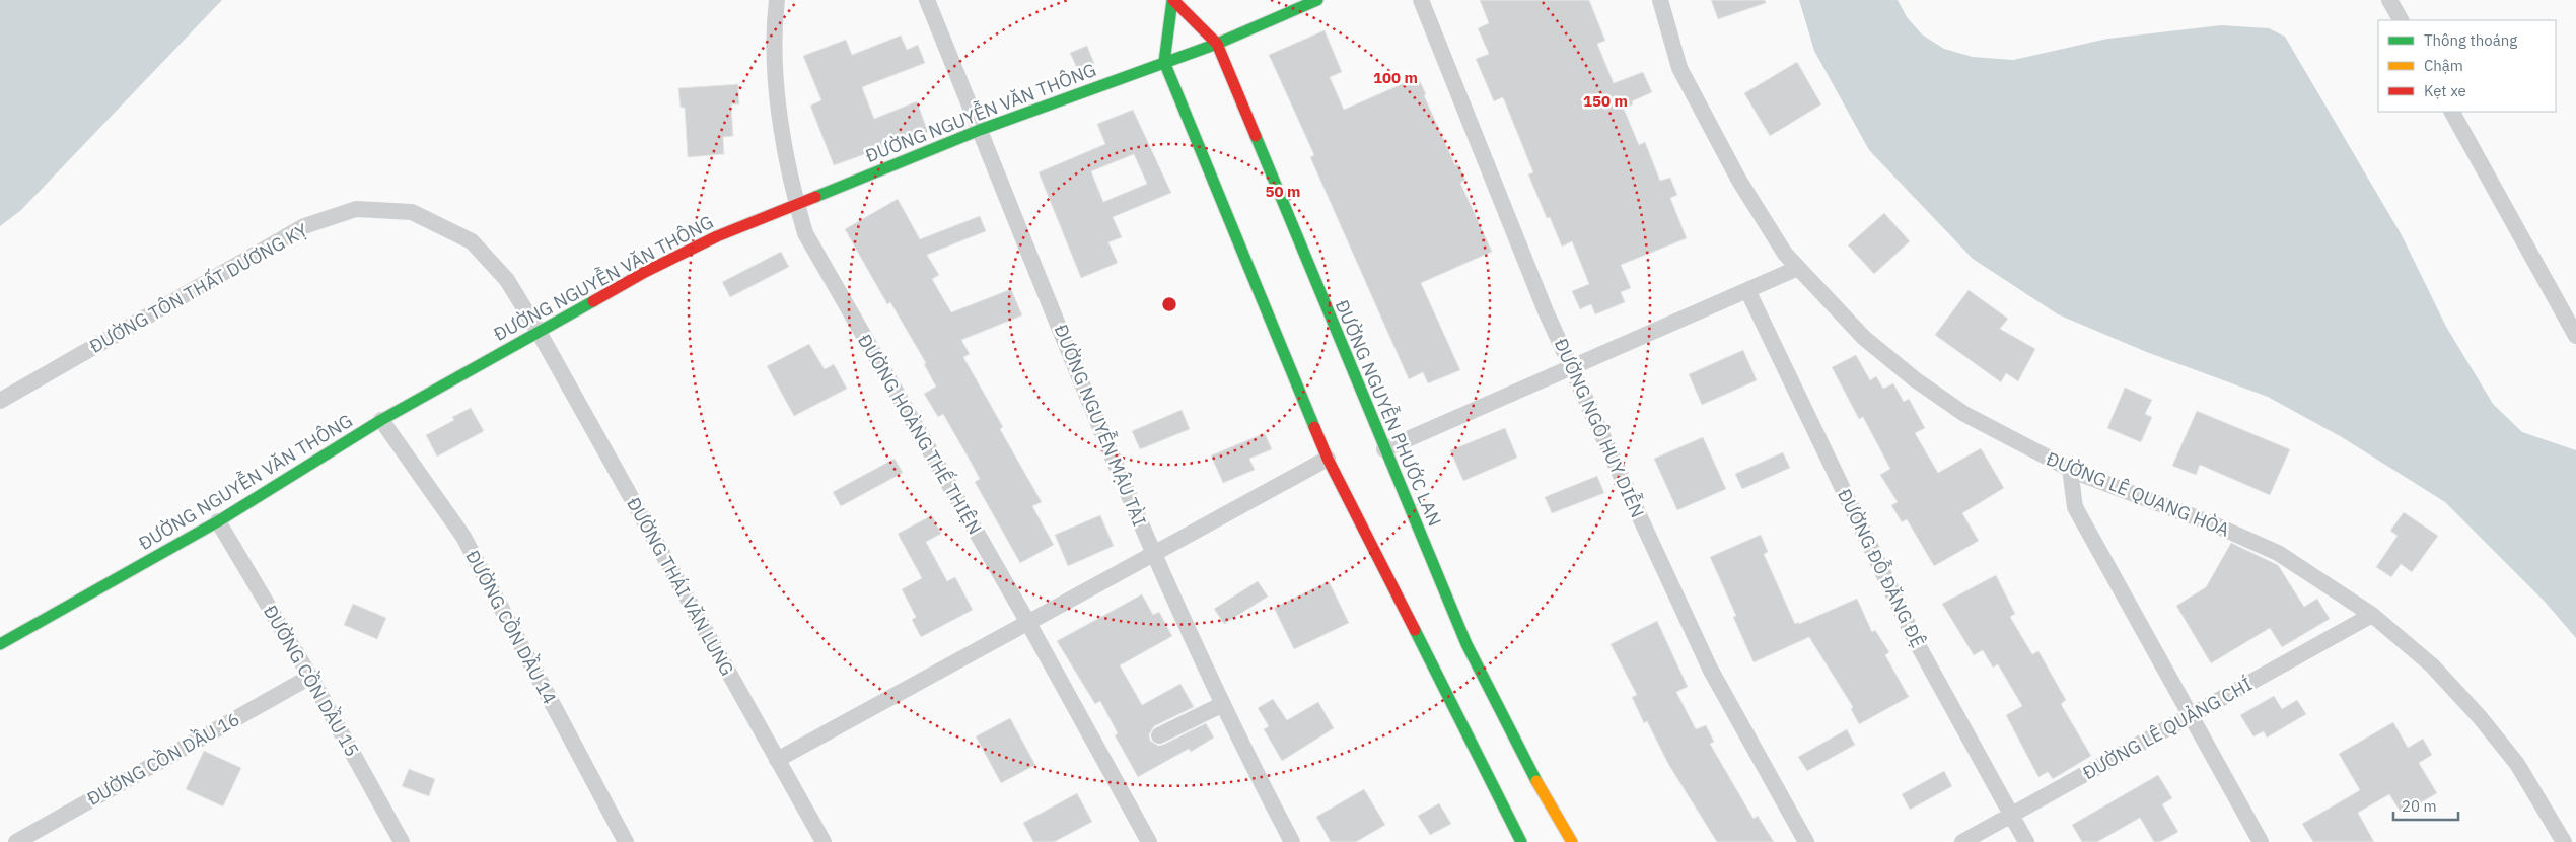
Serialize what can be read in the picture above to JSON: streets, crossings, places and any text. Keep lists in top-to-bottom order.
{
  "streets": {
    "main road": ["ĐƯỜNG NGUYỄN VĂN THÔNG", "ĐƯỜNG NGUYỄN PHƯỚC LAN"],
    "street": [
      "ĐƯỜNG TÔN THẤT DƯƠNG KỴ",
      "ĐƯỜNG NGUYỄN MẬU TÀI",
      "ĐƯỜNG NGÔ HUY DIỄN",
      "ĐƯỜNG HOÀNG THẾ THIỆN",
      "ĐƯỜNG LÊ QUANG HÒA",
      "ĐƯỜNG ĐỖ ĐĂNG ĐỆ",
      "ĐƯỜNG THÁI VĂN LUNG",
      "ĐƯỜNG CỒN DẦU 14",
      "ĐƯỜNG CỒN DẦU 15",
      "ĐƯỜNG LÊ QUẢNG CHÍ",
      "ĐƯỜNG CỒN DẦU 16"
    ]
  },
  "crossings": [
    ["ĐƯỜNG NGUYỄN VĂN THÔNG", "ĐƯỜNG TÔN THẤT DƯƠNG KỴ"],
    ["ĐƯỜNG NGUYỄN VĂN THÔNG", "ĐƯỜNG NGUYỄN PHƯỚC LAN"],
    ["ĐƯỜNG NGUYỄN VĂN THÔNG", "ĐƯỜNG NGUYỄN MẬU TÀI"],
    ["ĐƯỜNG NGUYỄN VĂN THÔNG", "ĐƯỜNG HOÀNG THẾ THIỆN"],
    ["ĐƯỜNG NGUYỄN VĂN THÔNG", "ĐƯỜNG THÁI VĂN LUNG"],
    ["ĐƯỜNG NGUYỄN VĂN THÔNG", "ĐƯỜNG CỒN DẦU 14"],
    ["ĐƯỜNG NGUYỄN VĂN THÔNG", "ĐƯỜNG CỒN DẦU 15"],
    ["ĐƯỜNG TÔN THẤT DƯƠNG KỴ", "ĐƯỜNG THÁI VĂN LUNG"],
    ["ĐƯỜNG LÊ QUANG HÒA", "ĐƯỜNG LÊ QUẢNG CHÍ"],
    ["ĐƯỜNG ĐỖ ĐĂNG ĐỆ", "ĐƯỜNG LÊ QUẢNG CHÍ"],
    ["ĐƯỜNG CỒN DẦU 15", "ĐƯỜNG CỒN DẦU 16"]
  ],
  "legend": ["Thông thoáng", "Chậm", "Kẹt xe"],
  "scale_bar": "20 m",
  "rings": ["100 m", "150 m", "50 m"]
}
